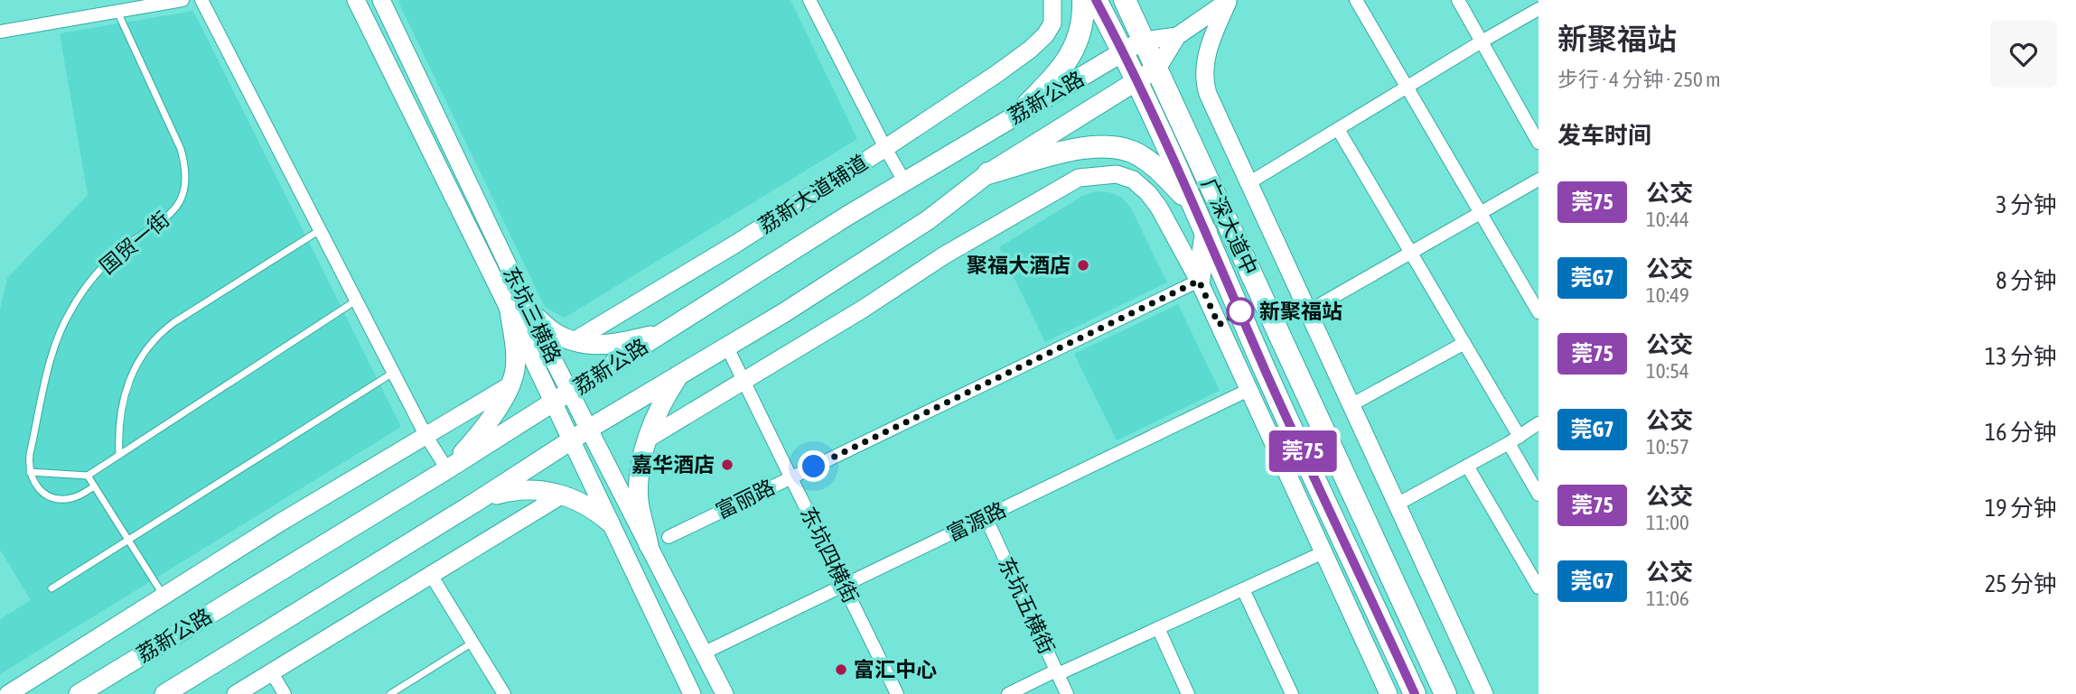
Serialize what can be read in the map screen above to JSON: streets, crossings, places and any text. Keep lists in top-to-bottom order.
{
  "streets": {
    "highway": ["广深大道中"],
    "main road": ["荔新公路"],
    "street": [
      "荔新大道辅道",
      "东坑三横路",
      "富丽路",
      "富源路",
      "东坑四横街",
      "东坑五横街"
    ],
    "lane": ["国贸一街"]
  },
  "crossings": [
    ["荔新公路", "广深大道中"],
    ["荔新公路", "东坑三横路"],
    ["荔新公路", "东坑四横街"],
    ["东坑三横路", "富源路"],
    ["富丽路", "东坑四横街"],
    ["富源路", "东坑四横街"],
    ["富源路", "东坑五横街"]
  ],
  "places": [
    "聚福大酒店",
    "新聚福站",
    "嘉华酒店",
    "富汇中心"
  ],
  "lines": ["bus line 莞75"],
  "page": {
    "on_map": "莞75",
    "heading": [
      ["新聚福站", "步行 · 4 分钟 · 250 m"],
      "发车时间"
    ],
    "list": [
      {
        "mark": "莞75",
        "name": "公交",
        "note": "10:44",
        "value": "3 分钟"
      },
      {
        "mark": "莞G7",
        "name": "公交",
        "note": "10:49",
        "value": "8 分钟"
      },
      {
        "mark": "莞75",
        "name": "公交",
        "note": "10:54",
        "value": "13 分钟"
      },
      {
        "mark": "莞G7",
        "name": "公交",
        "note": "10:57",
        "value": "16 分钟"
      },
      {
        "mark": "莞75",
        "name": "公交",
        "note": "11:00",
        "value": "19 分钟"
      },
      {
        "mark": "莞G7",
        "name": "公交",
        "note": "11:06",
        "value": "25 分钟"
      }
    ]
  }
}
